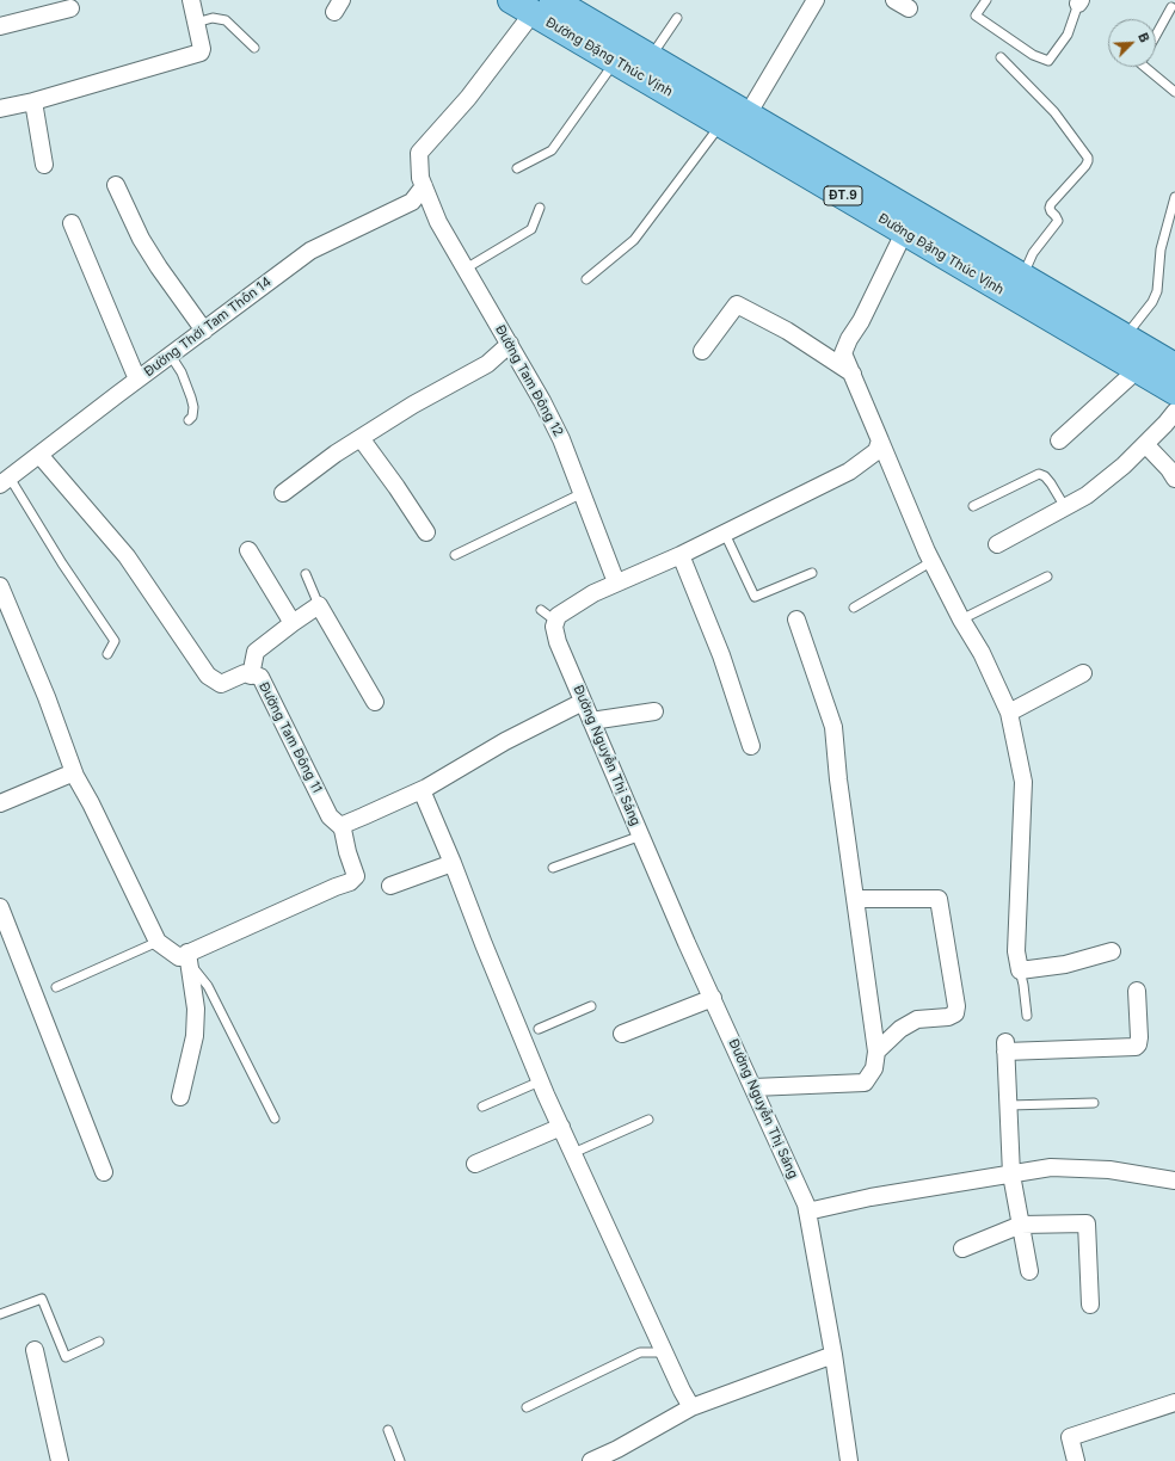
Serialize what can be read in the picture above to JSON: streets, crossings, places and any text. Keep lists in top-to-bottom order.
{
  "streets": {
    "main road": ["Đường Đặng Thúc Vịnh", "ĐT.9"],
    "street": [
      "Đường Thới Tam Thôn 14",
      "Đường Tam Đông 12",
      "Đường Tam Đông 11",
      "Đường Nguyễn Thị Sáng"
    ]
  },
  "crossings": [
    ["Đường Đặng Thúc Vịnh", "Đường Tam Đông 12"],
    ["Đường Thới Tam Thôn 14", "Đường Tam Đông 12"],
    ["Đường Thới Tam Thôn 14", "Đường Tam Đông 11"]
  ],
  "north": "top right"
}
